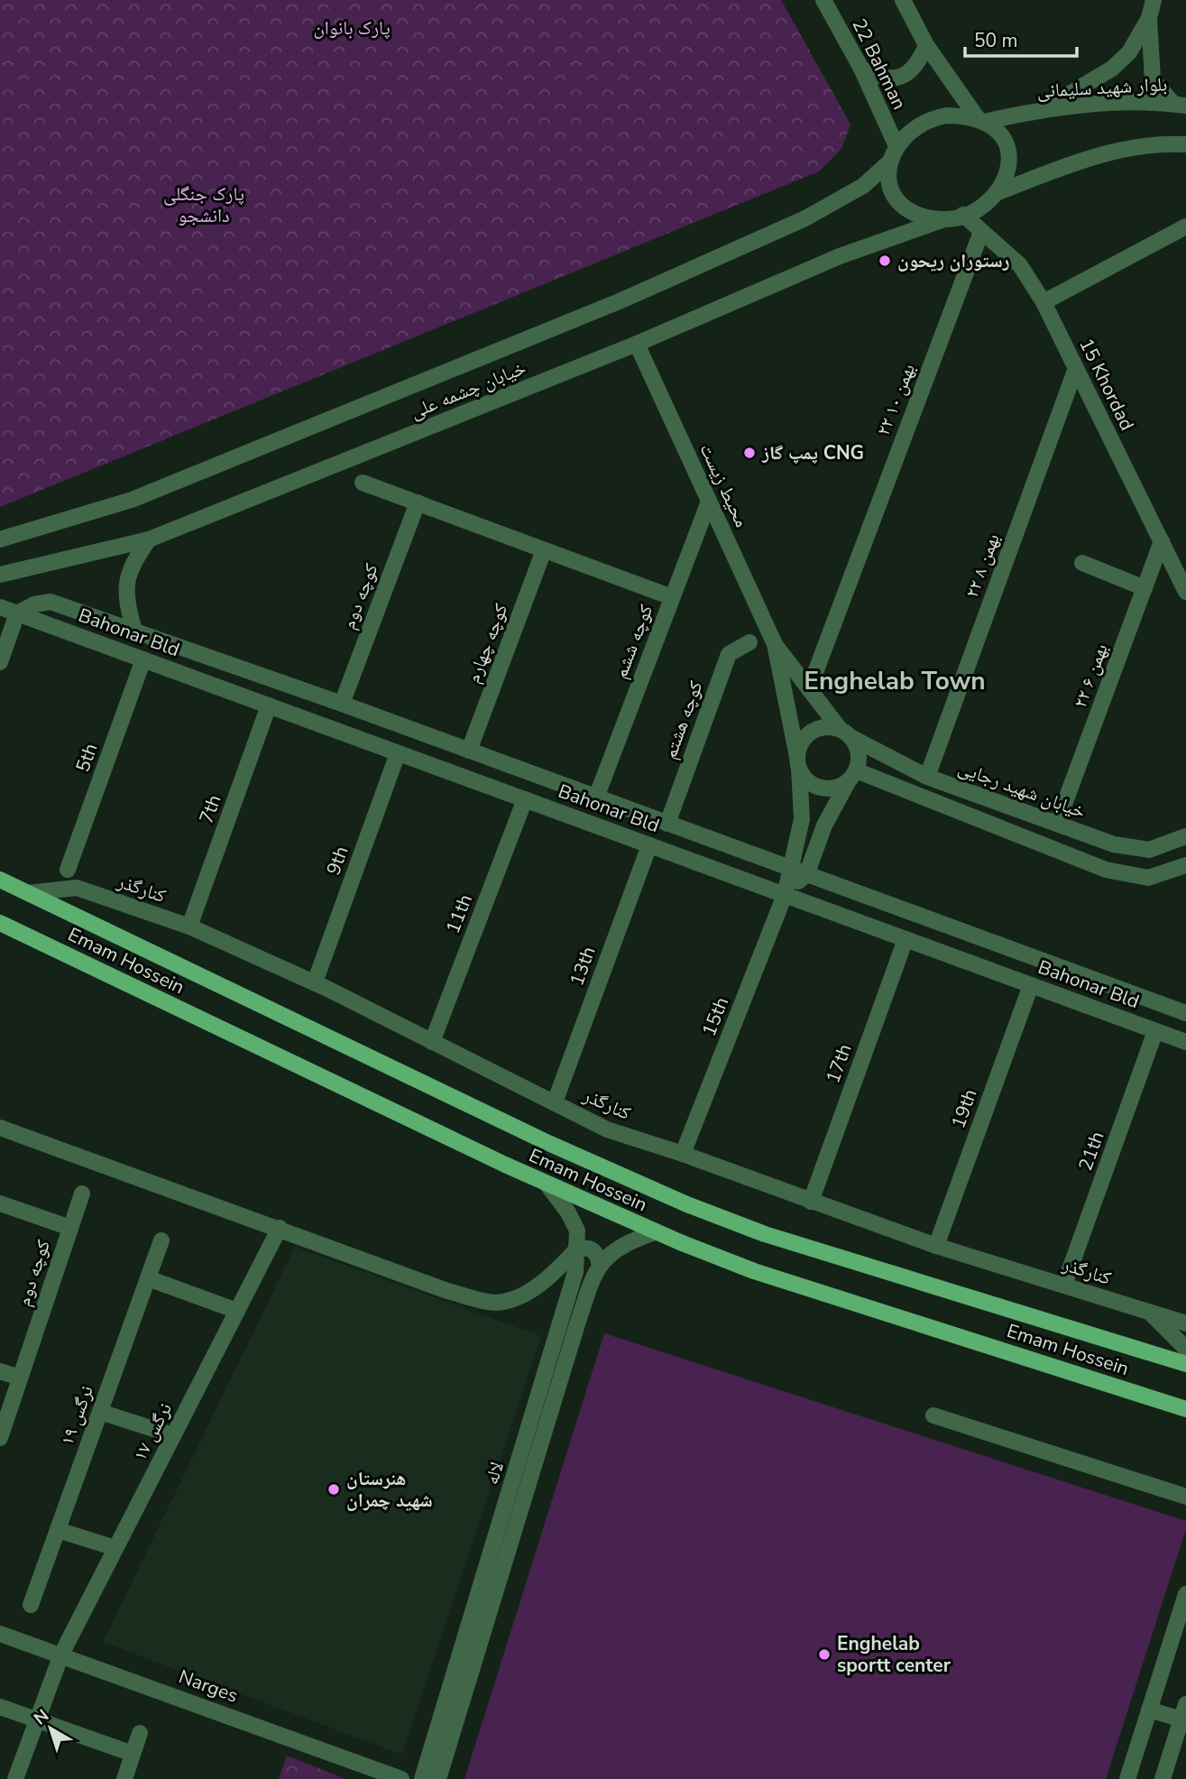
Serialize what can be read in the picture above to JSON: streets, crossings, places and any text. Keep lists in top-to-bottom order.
{
  "streets": {
    "main road": ["Emam Hossein"],
    "street": [
      "22 Bahman",
      "بلوار شهید سلیمانی",
      "15 Khordad",
      "خیابان چشمه علی",
      "۲۲ بهمن ۱۰",
      "محیط زیست",
      "۲۲ بهمن ۸",
      "کوچه دوم",
      "Bahonar Bld",
      "کوچه ششم",
      "کوچه چهارم",
      "۲۲ بهمن ۶",
      "کوچه هشتم",
      "5th",
      "خیابان شهید رجایی",
      "7th",
      "9th",
      "کنارگذر",
      "11th",
      "13th",
      "15th",
      "17th",
      "19th",
      "21th",
      "نرگس ۱۹",
      "نرگس ۱۷",
      "لاله",
      "Narges"
    ]
  },
  "crossings": [
    ["22 Bahman", "بلوار شهید سلیمانی"],
    ["22 Bahman", "15 Khordad"],
    ["22 Bahman", "خیابان چشمه علی"],
    ["بلوار شهید سلیمانی", "15 Khordad"],
    ["بلوار شهید سلیمانی", "خیابان چشمه علی"],
    ["15 Khordad", "خیابان چشمه علی"],
    ["15 Khordad", "۲۲ بهمن ۱۰"],
    ["15 Khordad", "۲۲ بهمن ۸"],
    ["15 Khordad", "۲۲ بهمن ۶"],
    ["خیابان چشمه علی", "محیط زیست"],
    ["۲۲ بهمن ۱۰", "محیط زیست"],
    ["محیط زیست", "Bahonar Bld"],
    ["محیط زیست", "کوچه ششم"],
    ["محیط زیست", "خیابان شهید رجایی"],
    ["۲۲ بهمن ۸", "خیابان شهید رجایی"],
    ["کوچه دوم", "Bahonar Bld"],
    ["Bahonar Bld", "کوچه ششم"],
    ["Bahonar Bld", "کوچه چهارم"],
    ["Bahonar Bld", "کوچه هشتم"],
    ["Bahonar Bld", "5th"],
    ["Bahonar Bld", "7th"],
    ["Bahonar Bld", "9th"],
    ["Bahonar Bld", "11th"],
    ["Bahonar Bld", "13th"],
    ["Bahonar Bld", "15th"],
    ["Bahonar Bld", "17th"],
    ["Bahonar Bld", "19th"],
    ["Bahonar Bld", "21th"],
    ["۲۲ بهمن ۶", "خیابان شهید رجایی"],
    ["7th", "کنارگذر"],
    ["9th", "کنارگذر"],
    ["کنارگذر", "11th"],
    ["کنارگذر", "Emam Hossein"],
    ["کنارگذر", "13th"],
    ["کنارگذر", "15th"],
    ["کنارگذر", "17th"],
    ["کنارگذر", "19th"],
    ["کنارگذر", "21th"],
    ["Emam Hossein", "لاله"],
    ["نرگس ۱۷", "Narges"]
  ],
  "districts": ["Enghelab Town"],
  "parks": ["پارک بانوان", "پارک جنگلی دانشجو"],
  "places": [
    "رستوران ریحون",
    "پمپ گاز CNG",
    "هنرستان شهید چمران",
    "Enghelab sportt center"
  ],
  "scale_bar": "50 m",
  "north": "top left"
}
